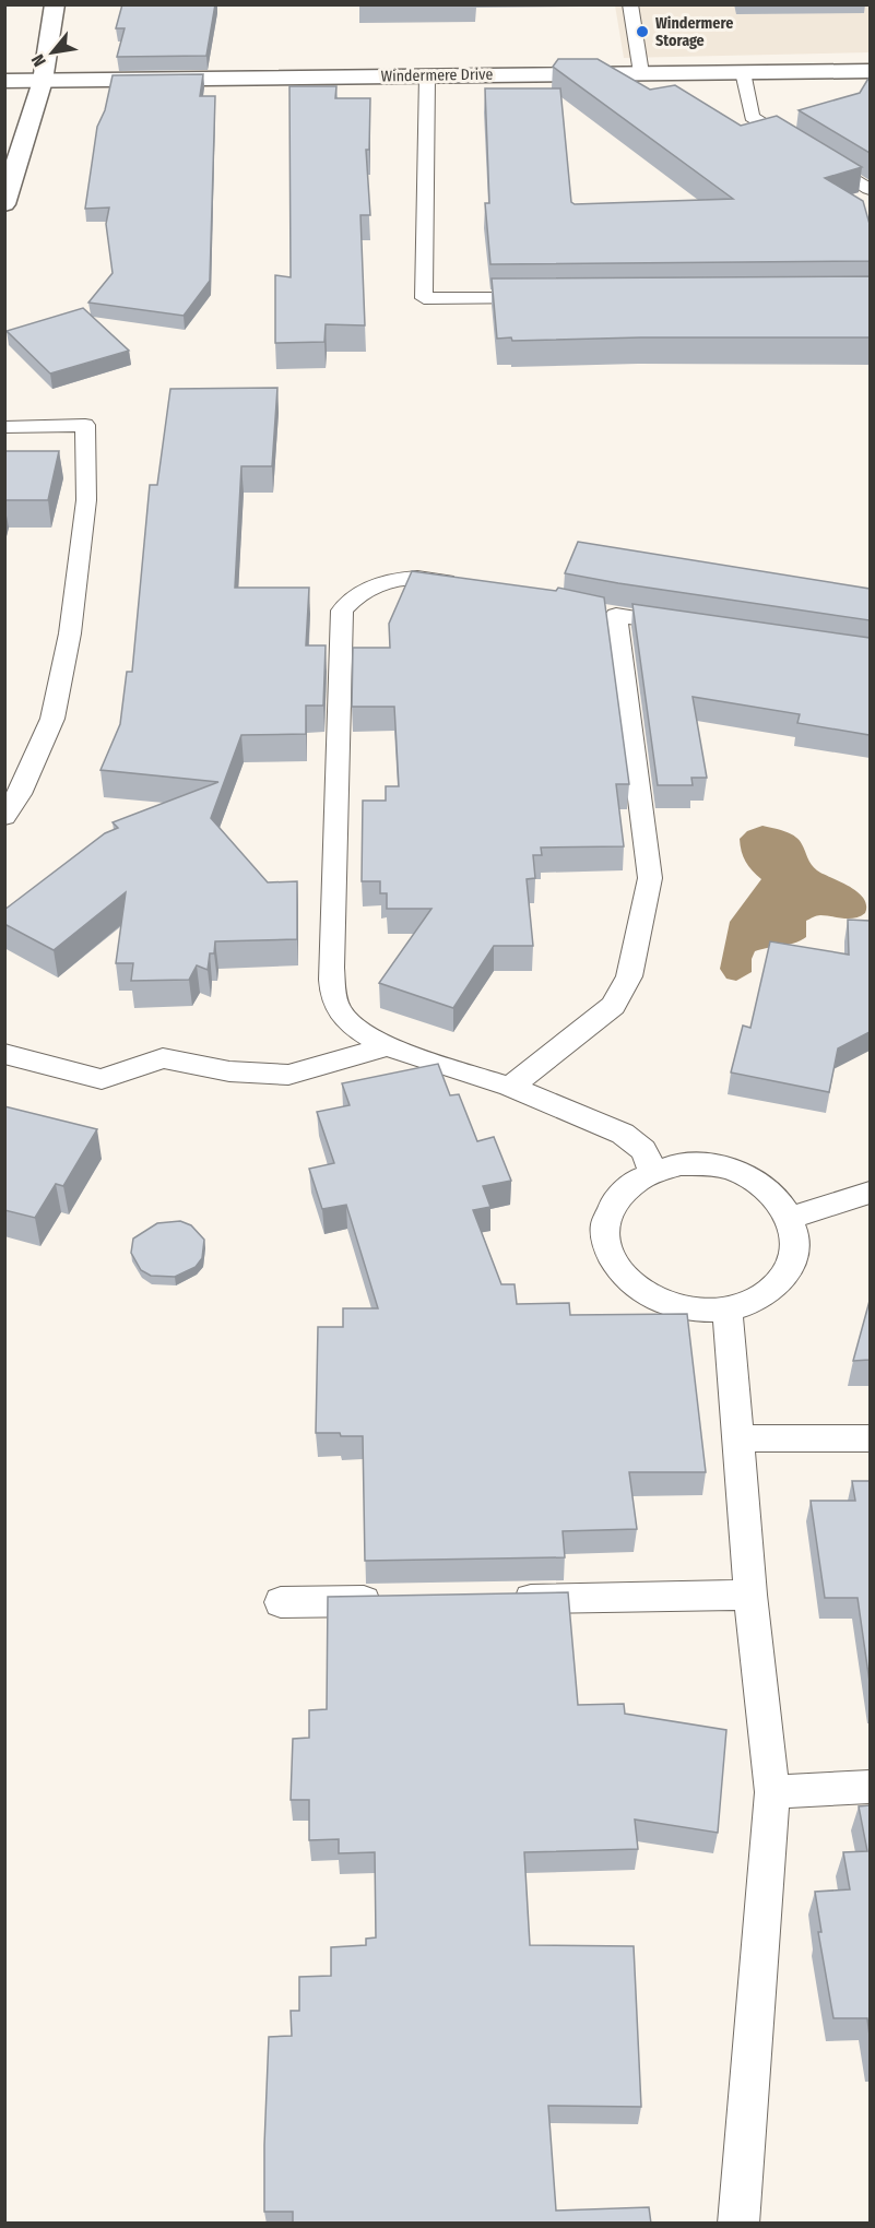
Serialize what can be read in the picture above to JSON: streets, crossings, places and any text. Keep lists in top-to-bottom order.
{
  "streets": {
    "street": ["Windermere Drive"]
  },
  "places": ["Windermere Storage"],
  "north": "bottom left"
}
